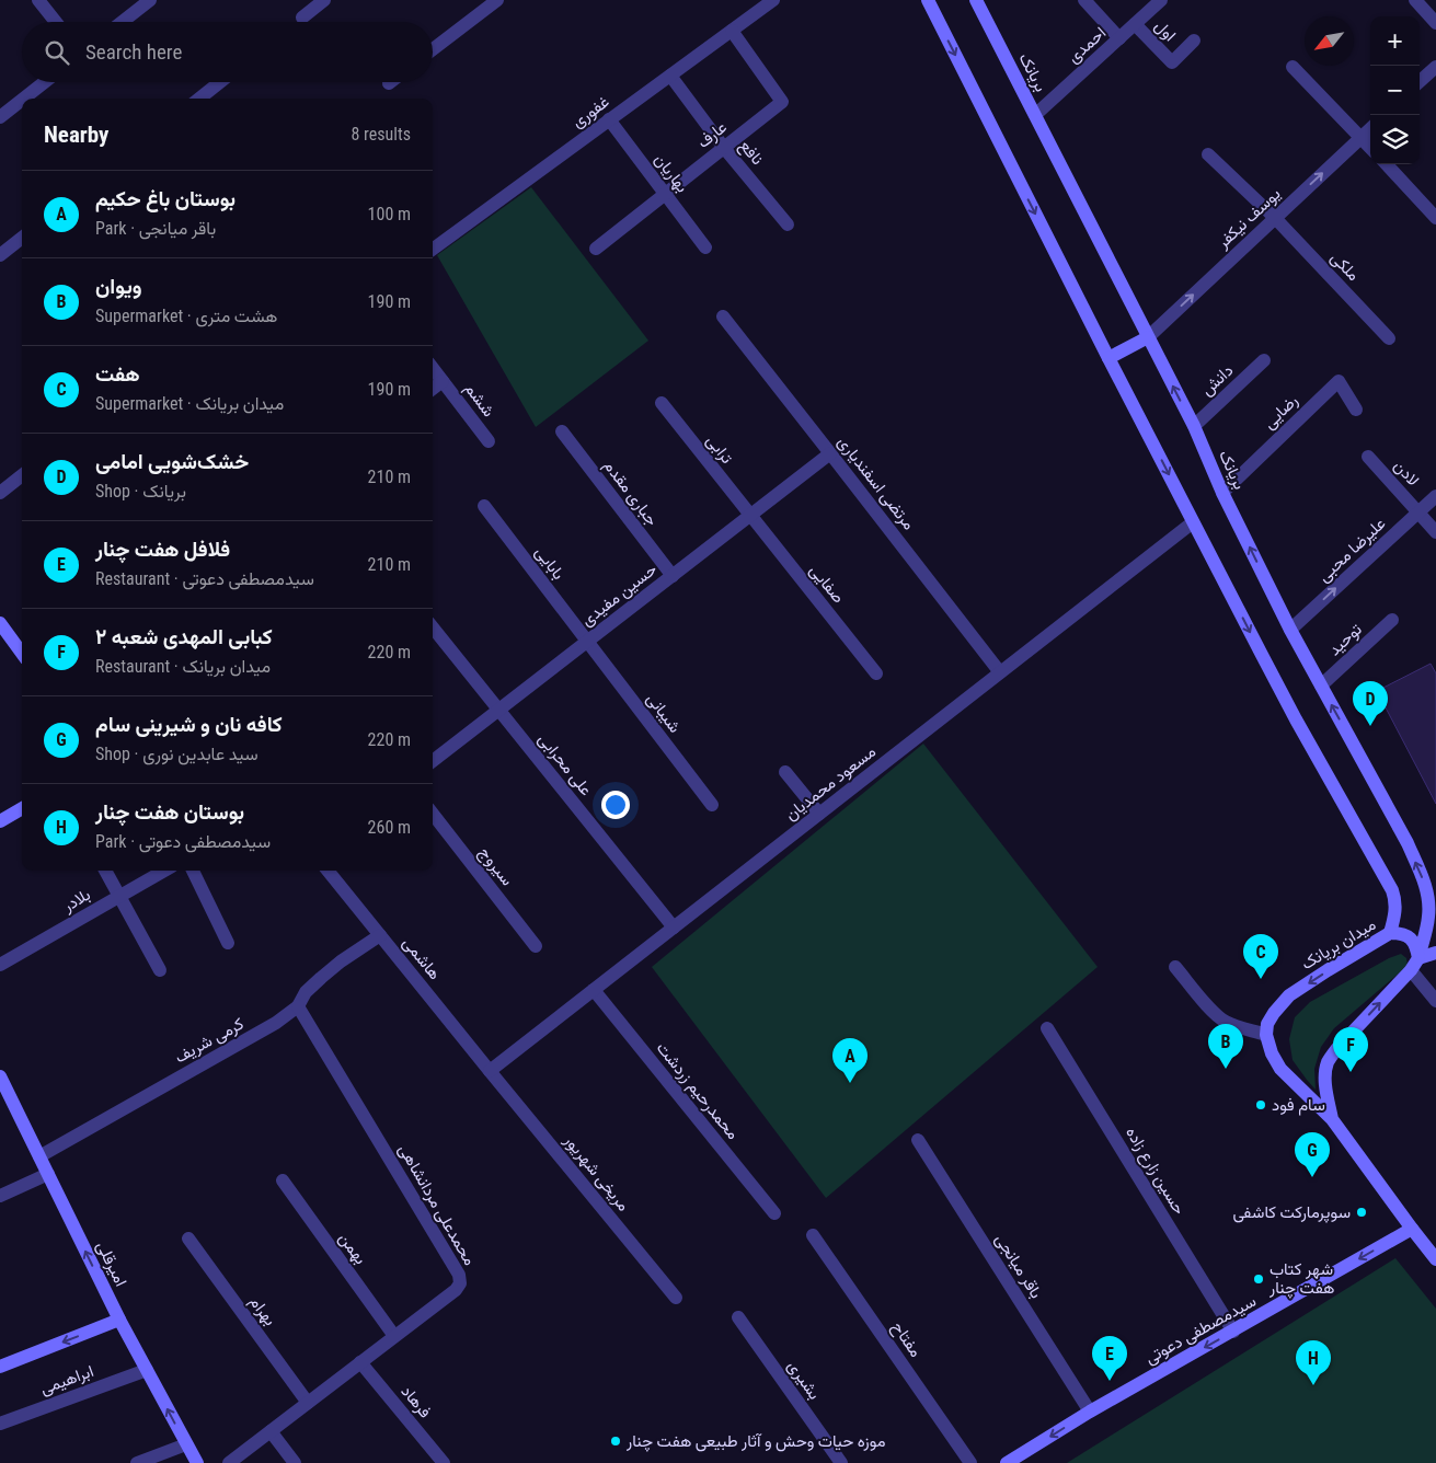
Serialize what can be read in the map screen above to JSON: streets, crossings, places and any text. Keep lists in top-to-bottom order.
{
  "streets": {
    "main road": [
      "بریانک",
      "میدان بریانک",
      "امیرقلی",
      "سیدمصطفی دعوتی"
    ],
    "street": [
      "اول",
      "احمدی",
      "غفوری",
      "عارف",
      "نافع",
      "بهاریان",
      "یوسف نیکفر",
      "ملکی",
      "دانش",
      "ششم",
      "رضایی",
      "ترابی",
      "لادن",
      "مرتضی اسفندیاری",
      "جباری مقدم",
      "علیرضا محبی",
      "بابایی",
      "صفایی",
      "حسین مفیدی",
      "توحید",
      "شیبانی",
      "علی محرابی",
      "مسعود محمدیان",
      "سیروج",
      "بلادر",
      "هاشمی",
      "کرمی شریف",
      "محمدرحیم زردشت",
      "حسین زارع زاده",
      "مریخی شهریور",
      "محمدعلی مردانشاهی",
      "بهمن",
      "باقر میانجی",
      "بهرام",
      "مفتاح",
      "ابراهیمی",
      "بشیری",
      "فرهاد"
    ]
  },
  "crossings": [
    ["اول", "احمدی"],
    ["احمدی", "بریانک"],
    ["بریانک", "یوسف نیکفر"],
    ["بریانک", "دانش"],
    ["بریانک", "رضایی"],
    ["بریانک", "علیرضا محبی"],
    ["بریانک", "توحید"],
    ["بریانک", "میدان بریانک"],
    ["غفوری", "عارف"],
    ["غفوری", "نافع"],
    ["غفوری", "بهاریان"],
    ["عارف", "نافع"],
    ["عارف", "بهاریان"],
    ["یوسف نیکفر", "ملکی"],
    ["ترابی", "صفایی"],
    ["ترابی", "حسین مفیدی"],
    ["لادن", "علیرضا محبی"],
    ["مرتضی اسفندیاری", "حسین مفیدی"],
    ["مرتضی اسفندیاری", "مسعود محمدیان"],
    ["جباری مقدم", "حسین مفیدی"],
    ["بابایی", "حسین مفیدی"],
    ["بابایی", "شیبانی"],
    ["صفایی", "حسین مفیدی"],
    ["حسین مفیدی", "شیبانی"],
    ["حسین مفیدی", "علی محرابی"],
    ["علی محرابی", "مسعود محمدیان"],
    ["مسعود محمدیان", "هاشمی"],
    ["مسعود محمدیان", "محمدرحیم زردشت"],
    ["مسعود محمدیان", "مریخی شهریور"],
    ["هاشمی", "کرمی شریف"],
    ["هاشمی", "مریخی شهریور"],
    ["کرمی شریف", "محمدعلی مردانشاهی"],
    ["کرمی شریف", "امیرقلی"],
    ["حسین زارع زاده", "سیدمصطفی دعوتی"],
    ["محمدعلی مردانشاهی", "بهمن"],
    ["محمدعلی مردانشاهی", "بهرام"],
    ["محمدعلی مردانشاهی", "فرهاد"],
    ["امیرقلی", "ابراهیمی"],
    ["باقر میانجی", "سیدمصطفی دعوتی"]
  ],
  "one_way": [
    "یوسف نیکفر",
    "علیرضا محبی",
    "میدان بریانک",
    "امیرقلی",
    "سیدمصطفی دعوتی"
  ],
  "places": [
    "سام فود",
    "سوپرمارکت کاشفی",
    "شهر کتاب هفت چنار",
    "موزه حیات وحش و آثار طبیعی هفت چنار"
  ],
  "north": "bottom left",
  "page": {
    "map_buttons": ["+", "−"],
    "search": "Search here",
    "heading": ["Nearby", "8 results"],
    "list": [
      {
        "mark": "A",
        "name": "بوستان باغ حکیم",
        "note": "Park · باقر میانجی",
        "value": "100 m"
      },
      {
        "mark": "B",
        "name": "ویوان",
        "note": "Supermarket · هشت متری",
        "value": "190 m"
      },
      {
        "mark": "C",
        "name": "هفت",
        "note": "Supermarket · میدان بریانک",
        "value": "190 m"
      },
      {
        "mark": "D",
        "name": "خشک‌شویی امامی",
        "note": "Shop · بریانک",
        "value": "210 m"
      },
      {
        "mark": "E",
        "name": "فلافل هفت چنار",
        "note": "Restaurant · سیدمصطفی دعوتی",
        "value": "210 m"
      },
      {
        "mark": "F",
        "name": "کبابی المهدی شعبه ۲",
        "note": "Restaurant · میدان بریانک",
        "value": "220 m"
      },
      {
        "mark": "G",
        "name": "کافه نان و شیرینی سام",
        "note": "Shop · سید عابدین نوری",
        "value": "220 m"
      },
      {
        "mark": "H",
        "name": "بوستان هفت چنار",
        "note": "Park · سیدمصطفی دعوتی",
        "value": "260 m"
      }
    ],
    "pins": [
      "D",
      "C",
      "B",
      "F",
      "A",
      "G",
      "E",
      "H"
    ]
  }
}
